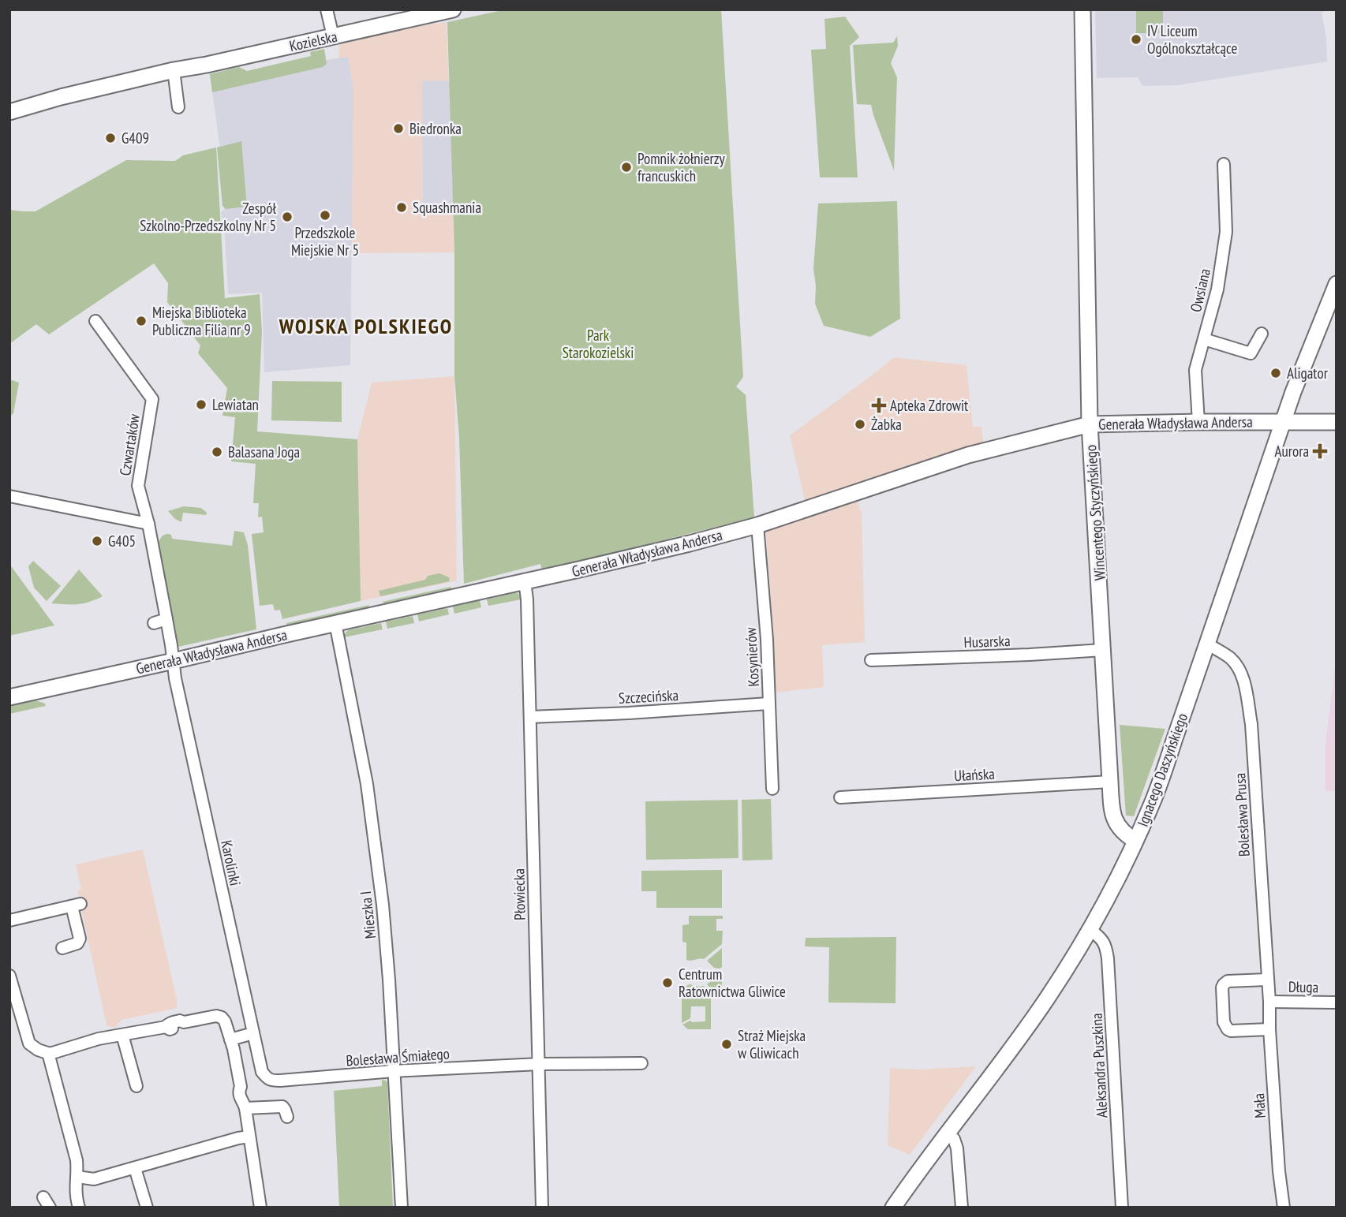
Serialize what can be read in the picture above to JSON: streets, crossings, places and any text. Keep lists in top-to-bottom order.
{
  "streets": {
    "street": [
      "Kozielska",
      "Owsiana",
      "Generała Władysława Andersa",
      "Czwartaków",
      "Wincentego Styczyńskiego",
      "Husarska",
      "Kosynierów",
      "Szczecińska",
      "Ignacego Daszyńskiego",
      "Ułańska",
      "Bolesława Prusa",
      "Karolinki",
      "Płowiecka",
      "Mieszka I",
      "Długa",
      "Bolesława Śmiałego",
      "Aleksandra Puszkina",
      "Mała"
    ]
  },
  "crossings": [
    ["Owsiana", "Generała Władysława Andersa"],
    ["Generała Władysława Andersa", "Czwartaków"],
    ["Generała Władysława Andersa", "Wincentego Styczyńskiego"],
    ["Generała Władysława Andersa", "Kosynierów"],
    ["Generała Władysława Andersa", "Ignacego Daszyńskiego"],
    ["Generała Władysława Andersa", "Karolinki"],
    ["Generała Władysława Andersa", "Płowiecka"],
    ["Generała Władysława Andersa", "Mieszka I"],
    ["Czwartaków", "Karolinki"],
    ["Wincentego Styczyńskiego", "Husarska"],
    ["Wincentego Styczyńskiego", "Ignacego Daszyńskiego"],
    ["Wincentego Styczyńskiego", "Ułańska"],
    ["Kosynierów", "Szczecińska"],
    ["Szczecińska", "Płowiecka"],
    ["Ignacego Daszyńskiego", "Bolesława Prusa"],
    ["Ignacego Daszyńskiego", "Aleksandra Puszkina"],
    ["Bolesława Prusa", "Długa"],
    ["Bolesława Prusa", "Mała"],
    ["Karolinki", "Bolesława Śmiałego"],
    ["Płowiecka", "Bolesława Śmiałego"],
    ["Mieszka I", "Bolesława Śmiałego"],
    ["Długa", "Mała"]
  ],
  "districts": ["WOJSKA POLSKIEGO"],
  "parks": ["Park Starokozielski"],
  "places": {
    "other": [
      "IV Liceum Ogólnokształcące",
      "Biedronka",
      "G409",
      "Pomnik żołnierzy francuskich",
      "Squashmania",
      "Przedszkole Miejskie Nr 5",
      "Zespół Szkolno-Przedszkolny Nr 5",
      "Miejska Biblioteka Publiczna Filia nr 9",
      "Aligator",
      "Lewiatan",
      "Żabka",
      "Balasana Joga",
      "G405",
      "Centrum Ratownictwa Gliwice",
      "Straż Miejska w Gliwicach"
    ],
    "health": ["Apteka Zdrowit", "Aurora"]
  }
}
